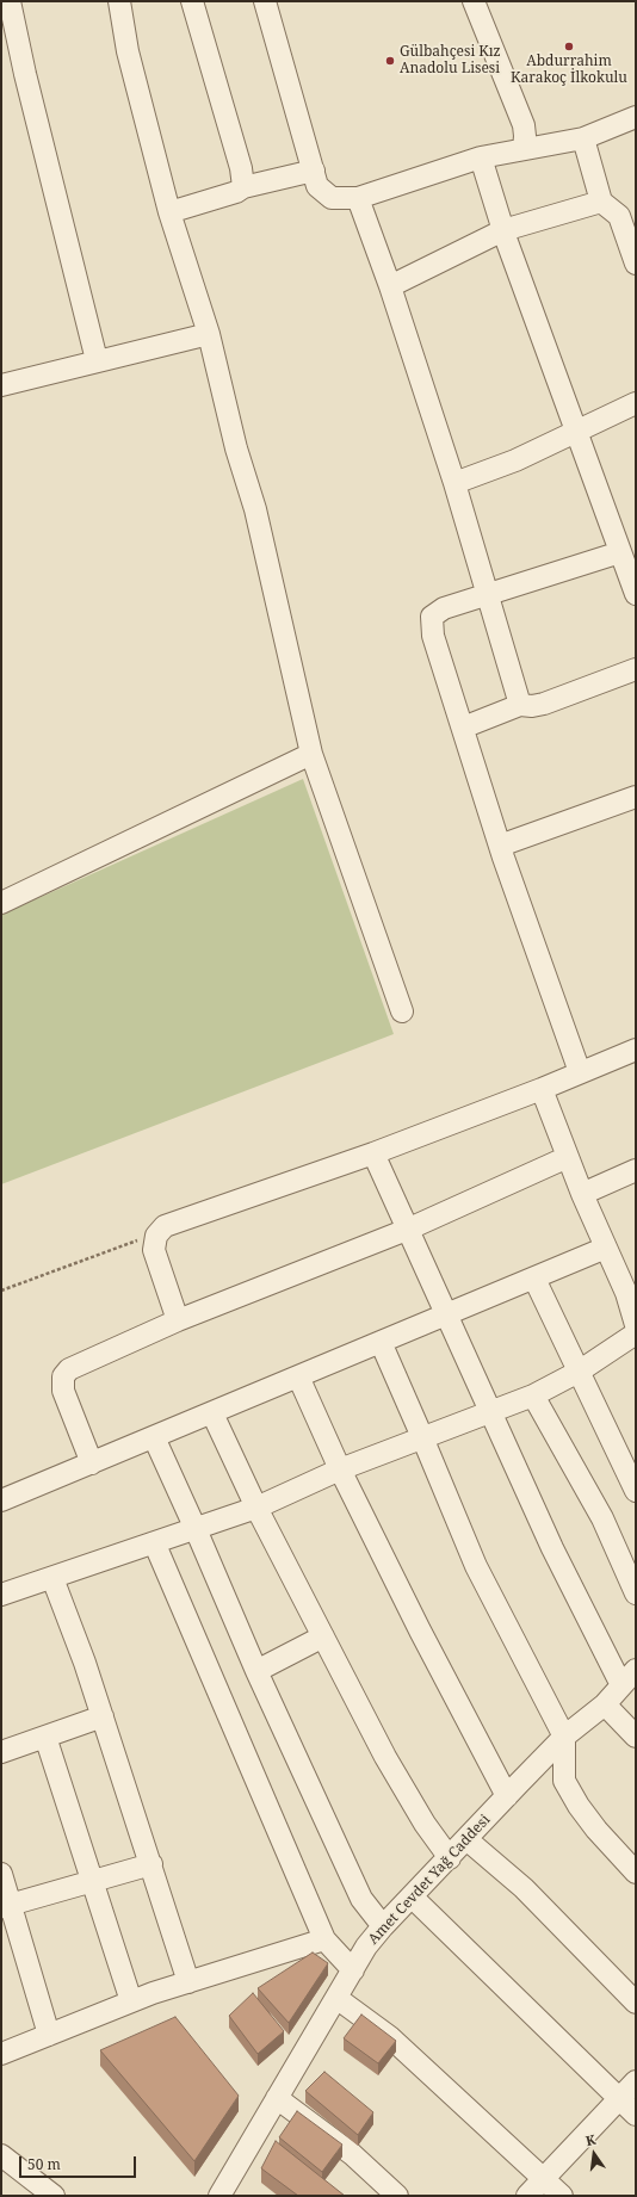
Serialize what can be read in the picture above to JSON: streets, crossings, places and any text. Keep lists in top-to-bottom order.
{
  "streets": {
    "street": ["Amet Cevdet Yağ Caddesi"]
  },
  "places": ["Abdurrahim Karakoç İlkokulu", "Gülbahçesi Kız Anadolu Lisesi"],
  "scale_bar": "50 m",
  "north": "top"
}
